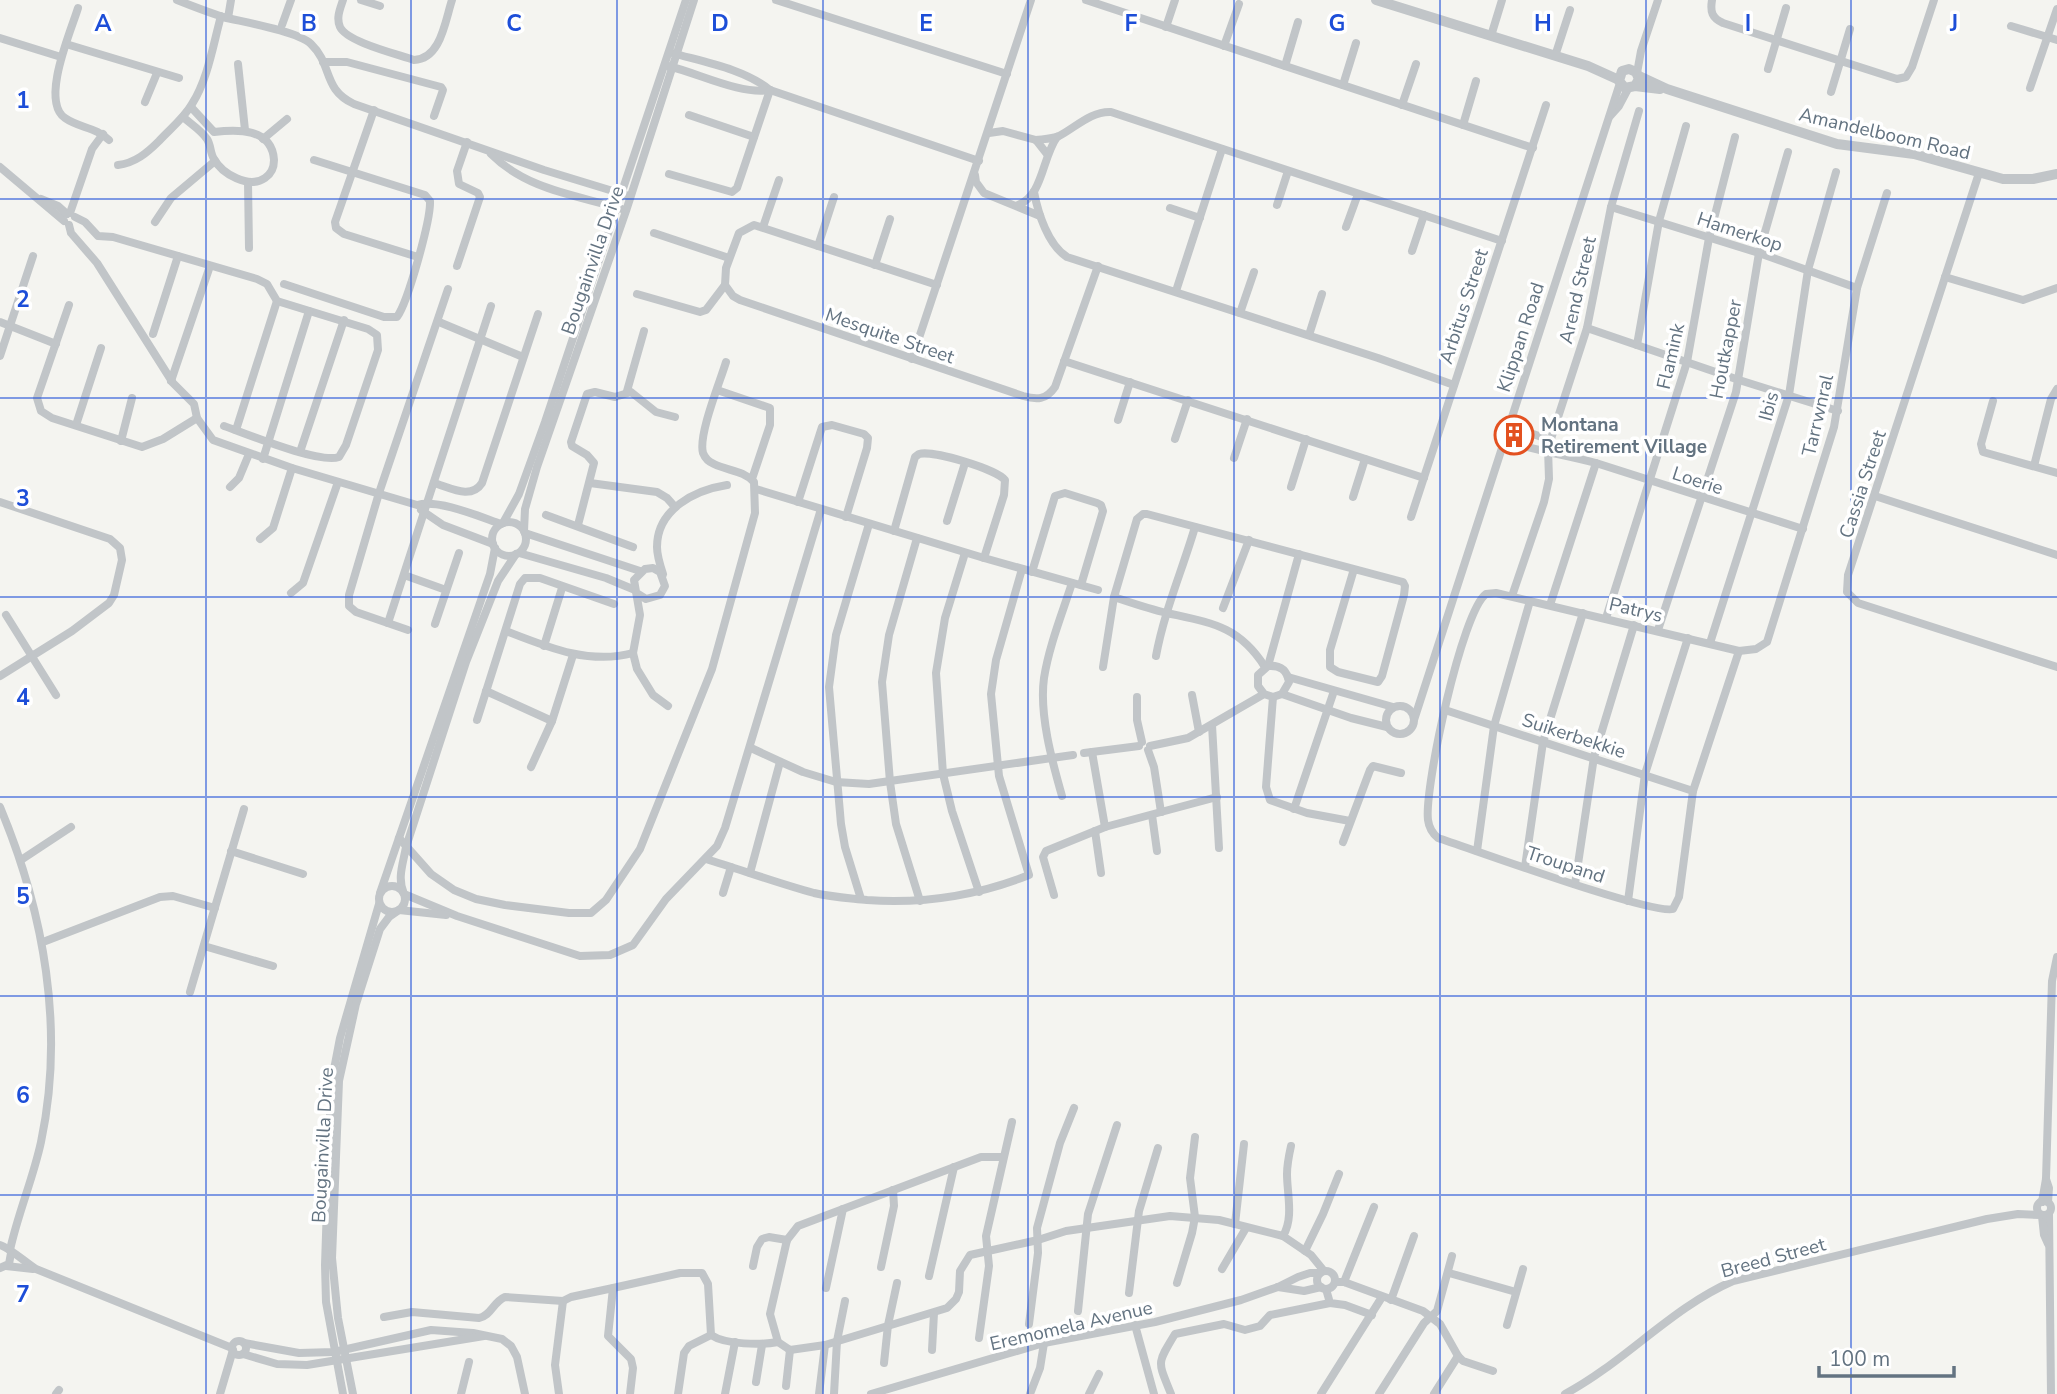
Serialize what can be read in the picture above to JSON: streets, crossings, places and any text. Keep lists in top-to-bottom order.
{
  "streets": {
    "street": [
      "Amandelboom Road",
      "Hamerkop",
      "Bougainvilla Drive",
      "Arend Street",
      "Arbitus Street",
      "Mesquite Street",
      "Klippan Road",
      "Houtkapper",
      "Flamink",
      "Ibis",
      "Tarrwnral",
      "Loerie",
      "Cassia Street",
      "Patrys",
      "Suikerbekkie",
      "Troupand",
      "Breed Street",
      "Eremomela Avenue"
    ]
  },
  "crossings": [
    ["Amandelboom Road", "Klippan Road"],
    ["Amandelboom Road", "Cassia Street"],
    ["Hamerkop", "Arend Street"],
    ["Hamerkop", "Houtkapper"],
    ["Hamerkop", "Flamink"],
    ["Hamerkop", "Ibis"],
    ["Hamerkop", "Tarrwnral"],
    ["Arend Street", "Loerie"],
    ["Arend Street", "Patrys"],
    ["Klippan Road", "Loerie"],
    ["Houtkapper", "Loerie"],
    ["Houtkapper", "Patrys"],
    ["Flamink", "Loerie"],
    ["Flamink", "Patrys"],
    ["Ibis", "Loerie"],
    ["Ibis", "Patrys"],
    ["Tarrwnral", "Loerie"],
    ["Tarrwnral", "Patrys"],
    ["Patrys", "Suikerbekkie"],
    ["Patrys", "Troupand"],
    ["Suikerbekkie", "Troupand"]
  ],
  "places": {
    "building": ["Montana Retirement Village"]
  },
  "scale_bar": "100 m",
  "grid": {
    "columns": [
      "A",
      "B",
      "C",
      "D",
      "E",
      "F",
      "G",
      "H",
      "I",
      "J"
    ],
    "rows": [
      "1",
      "2",
      "3",
      "4",
      "5",
      "6",
      "7"
    ]
  }
}
